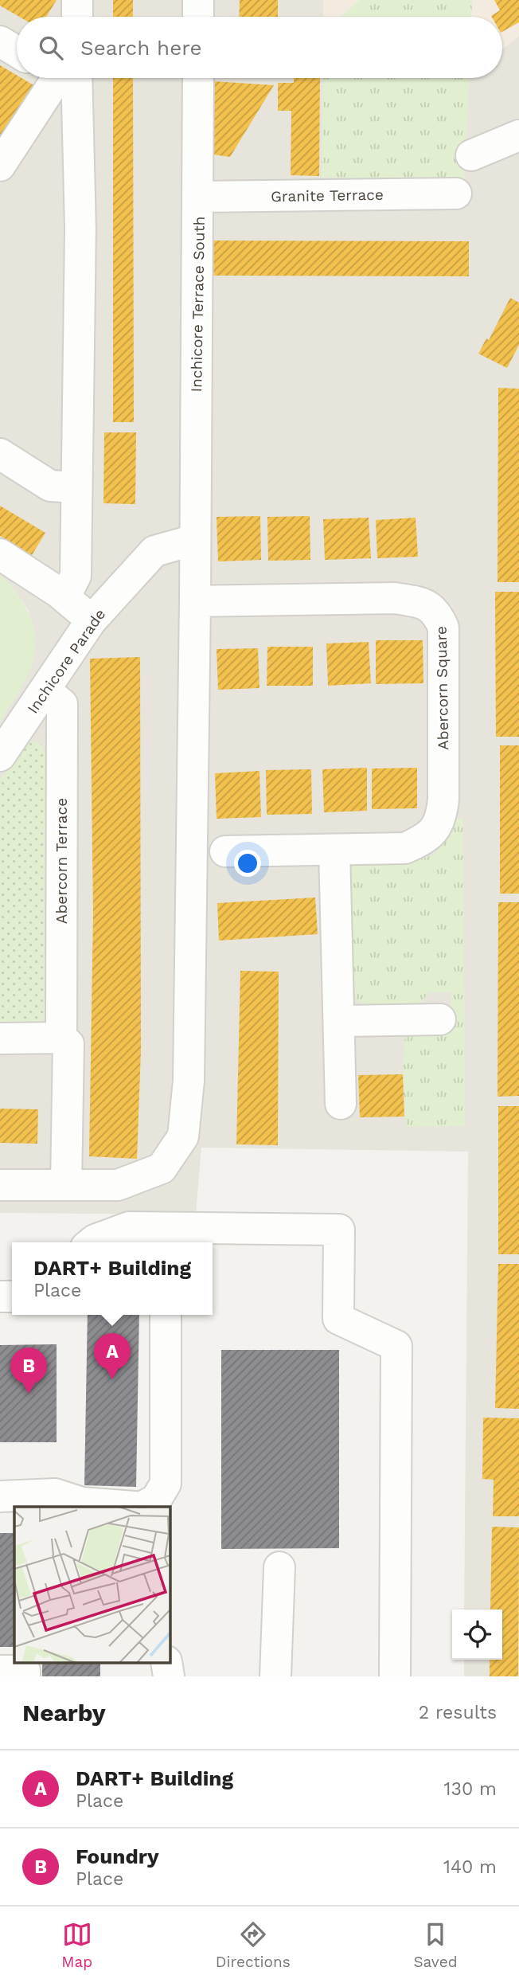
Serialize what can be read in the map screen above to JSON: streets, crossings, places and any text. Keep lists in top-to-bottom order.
{
  "streets": {
    "street": [
      "Granite Terrace",
      "Inchicore Terrace South",
      "Inchicore Parade",
      "Abercorn Square",
      "Abercorn Terrace"
    ]
  },
  "crossings": [
    ["Granite Terrace", "Inchicore Terrace South"],
    ["Inchicore Terrace South", "Inchicore Parade"],
    ["Inchicore Parade", "Abercorn Terrace"]
  ],
  "page": {
    "search": "Search here",
    "popup": ["DART+ Building", "Place"],
    "pins": ["A", "B"],
    "heading": ["Nearby", "2 results"],
    "list": [
      {
        "mark": "A",
        "name": "DART+ Building",
        "note": "Place",
        "value": "130 m"
      },
      {
        "mark": "B",
        "name": "Foundry",
        "note": "Place",
        "value": "140 m"
      }
    ],
    "nav": ["Map", "Directions", "Saved"]
  }
}
